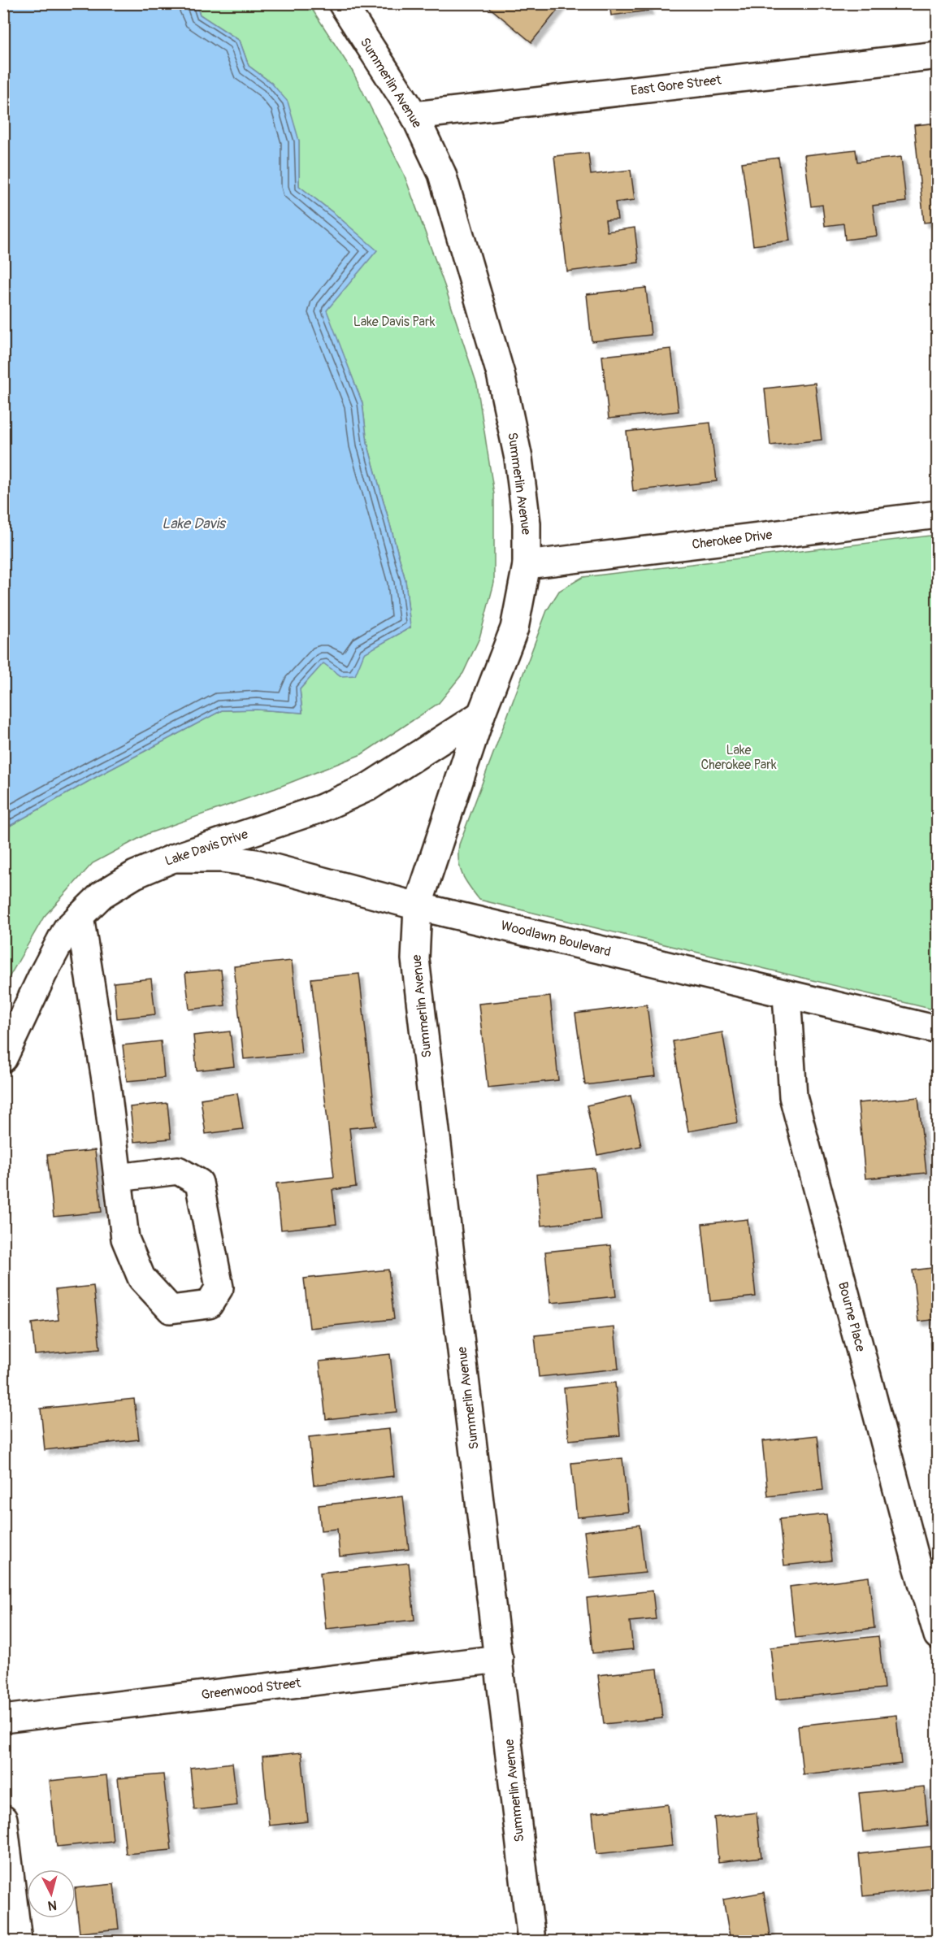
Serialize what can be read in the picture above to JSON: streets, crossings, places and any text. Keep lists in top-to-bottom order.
{
  "streets": {
    "street": [
      "Summerlin Avenue",
      "East Gore Street",
      "Cherokee Drive",
      "Lake Davis Drive",
      "Woodlawn Boulevard",
      "Bourne Place",
      "Greenwood Street"
    ]
  },
  "crossings": [
    ["Summerlin Avenue", "East Gore Street"],
    ["Summerlin Avenue", "Cherokee Drive"],
    ["Summerlin Avenue", "Lake Davis Drive"],
    ["Summerlin Avenue", "Woodlawn Boulevard"],
    ["Summerlin Avenue", "Greenwood Street"],
    ["Lake Davis Drive", "Woodlawn Boulevard"],
    ["Woodlawn Boulevard", "Bourne Place"]
  ],
  "water": ["Lake Davis"],
  "parks": ["Lake Davis Park", "Lake Cherokee Park"],
  "north": "bottom"
}
